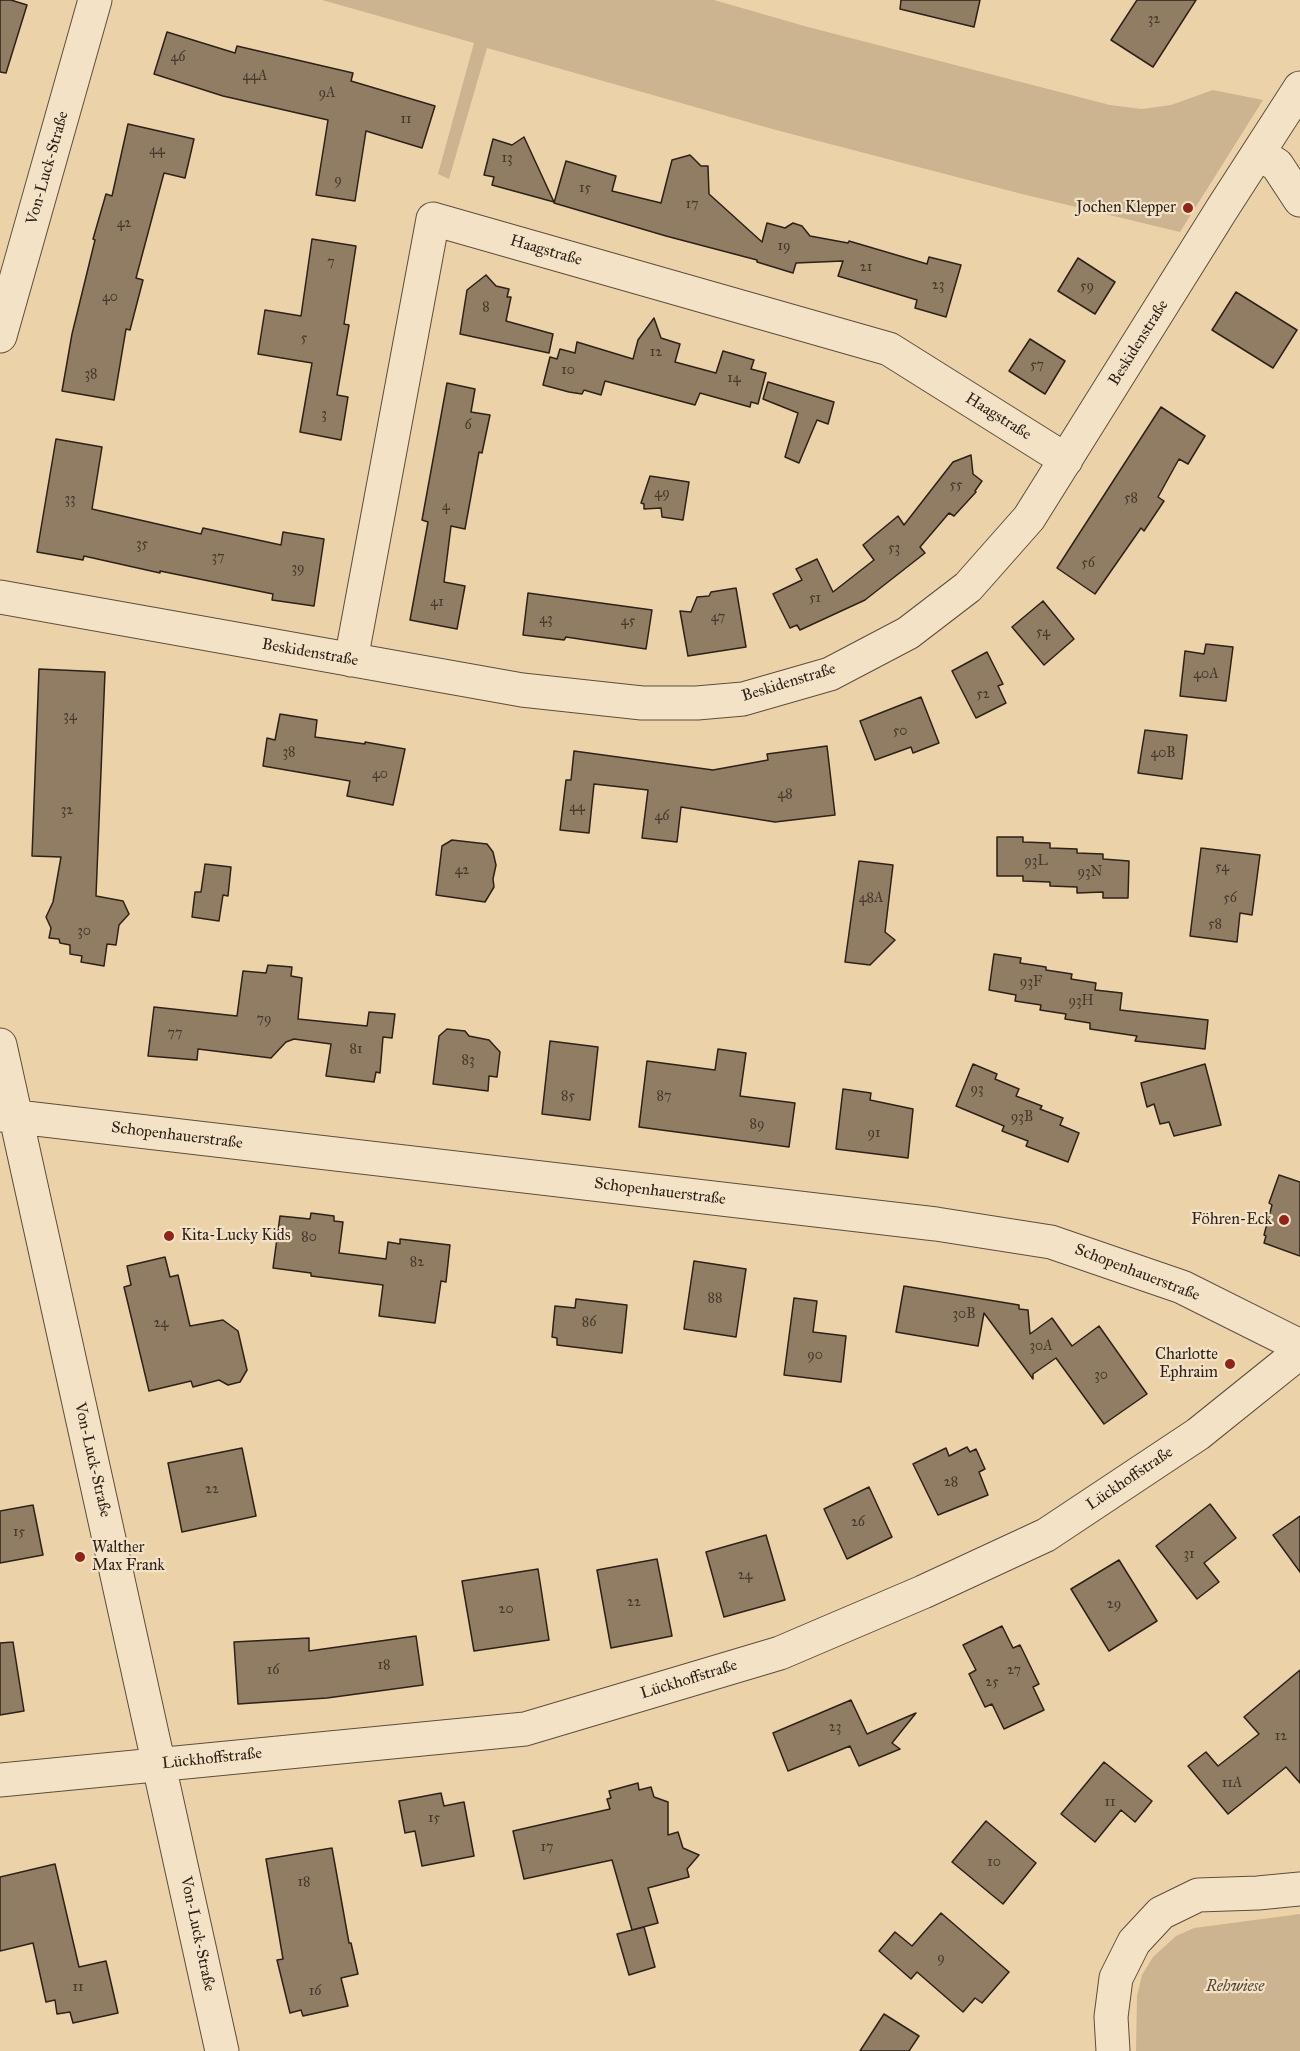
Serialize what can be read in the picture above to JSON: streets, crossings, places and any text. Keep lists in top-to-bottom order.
{
  "streets": {
    "street": [
      "Von-Luck-Straße",
      "Haagstraße",
      "Beskidenstraße",
      "Schopenhauerstraße",
      "Lückhoffstraße"
    ]
  },
  "crossings": [
    ["Von-Luck-Straße", "Schopenhauerstraße"],
    ["Von-Luck-Straße", "Lückhoffstraße"],
    ["Haagstraße", "Beskidenstraße"]
  ],
  "parks": ["Rehwiese"],
  "places": [
    "Jochen Klepper",
    "Föhren-Eck",
    "Kita-Lucky Kids",
    "Charlotte Ephraim",
    "Walther Max Frank"
  ],
  "house_numbers": [
    "32",
    "46",
    "44A",
    "9A",
    "11",
    "44",
    "13",
    "9",
    "15",
    "17",
    "42",
    "19",
    "7",
    "21",
    "23",
    "59",
    "40",
    "8",
    "5",
    "12",
    "57",
    "10",
    "38",
    "14",
    "3",
    "6",
    "55",
    "49",
    "58",
    "33",
    "4",
    "35",
    "53",
    "37",
    "56",
    "39",
    "51",
    "41",
    "47",
    "43",
    "45",
    "54",
    "40A",
    "52",
    "34",
    "50",
    "38",
    "40B",
    "40",
    "48",
    "44",
    "32",
    "46",
    "93L",
    "54",
    "42",
    "93N",
    "48A",
    "56",
    "58",
    "30",
    "93F",
    "93H",
    "79",
    "77",
    "81",
    "83",
    "93",
    "85",
    "87",
    "93B",
    "89",
    "91",
    "80",
    "82",
    "88",
    "30B",
    "86",
    "24",
    "30A",
    "90",
    "30",
    "28",
    "22",
    "26",
    "15",
    "31",
    "24",
    "22",
    "29",
    "20",
    "18",
    "16",
    "27",
    "25",
    "23",
    "12",
    "11A",
    "11",
    "15",
    "17",
    "10",
    "18",
    "9",
    "11",
    "16"
  ]
}
